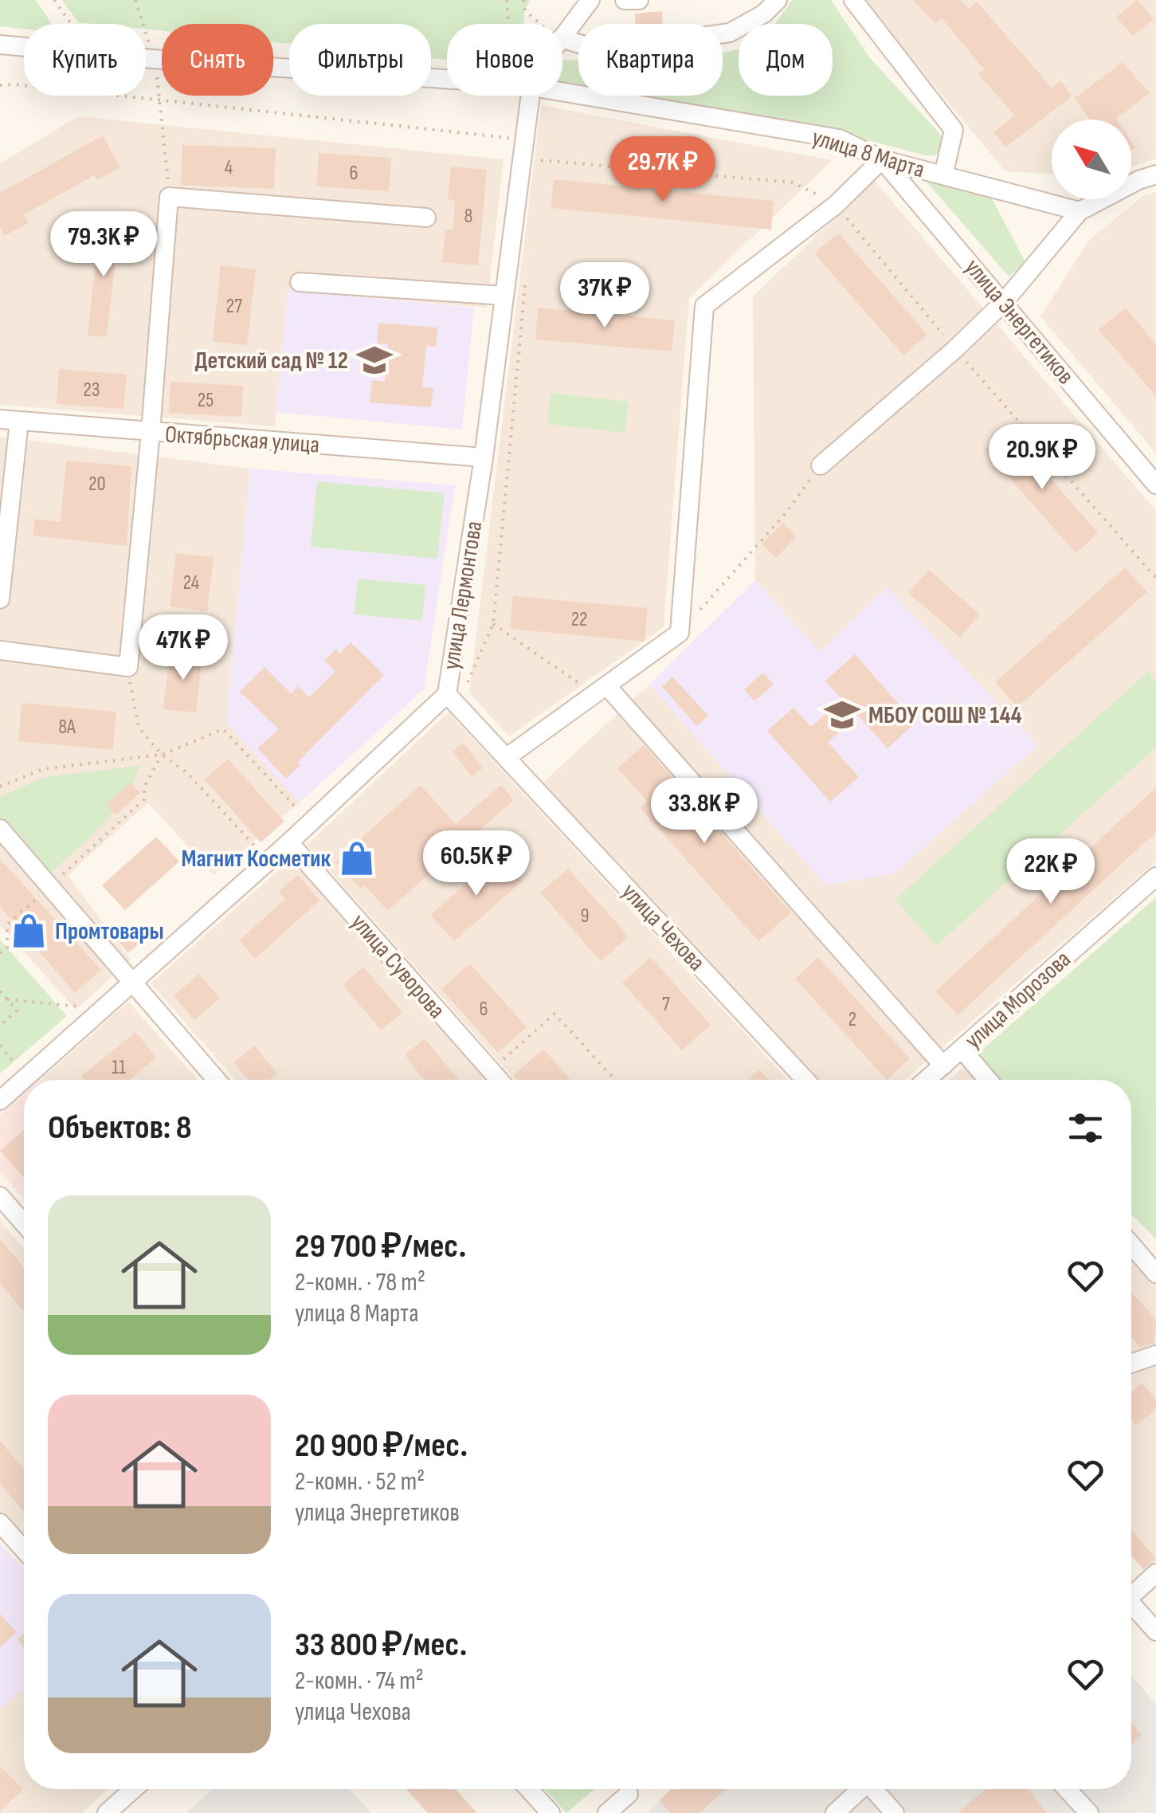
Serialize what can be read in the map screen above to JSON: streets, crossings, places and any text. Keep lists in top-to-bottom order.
{
  "streets": {
    "street": [
      "улица 8 Марта",
      "улица Энергетиков",
      "Октябрьская улица",
      "улица Лермонтова",
      "улица Чехова",
      "улица Суворова",
      "улица Морозова"
    ]
  },
  "crossings": [
    ["улица 8 Марта", "улица Энергетиков"],
    ["Октябрьская улица", "улица Лермонтова"],
    ["улица Лермонтова", "улица Чехова"],
    ["улица Лермонтова", "улица Суворова"]
  ],
  "places": {
    "school or university": ["Детский сад № 12", "МБОУ СОШ № 144"],
    "shop": ["Магнит Косметик", "Промтовары"]
  },
  "house_numbers": [
    "4",
    "6",
    "8",
    "27",
    "23",
    "25",
    "20",
    "24",
    "22",
    "8А",
    "9",
    "7",
    "6",
    "2",
    "11"
  ],
  "north": "top left",
  "page": {
    "chip": [
      "Купить",
      "Снять",
      "Фильтры",
      "Новое",
      "Квартира",
      "Дом"
    ],
    "price": [
      "29.7K ₽",
      "79.3K ₽",
      "37K ₽",
      "20.9K ₽",
      "47K ₽",
      "33.8K ₽",
      "60.5K ₽",
      "22K ₽"
    ],
    "heading": "Объектов: 8",
    "list": [
      {
        "name": "29 700 ₽/мес.",
        "note": "2-комн. · 78 m² · улица 8 Марта"
      },
      {
        "name": "20 900 ₽/мес.",
        "note": "2-комн. · 52 m² · улица Энергетиков"
      },
      {
        "name": "33 800 ₽/мес.",
        "note": "2-комн. · 74 m² · улица Чехова"
      }
    ]
  }
}
